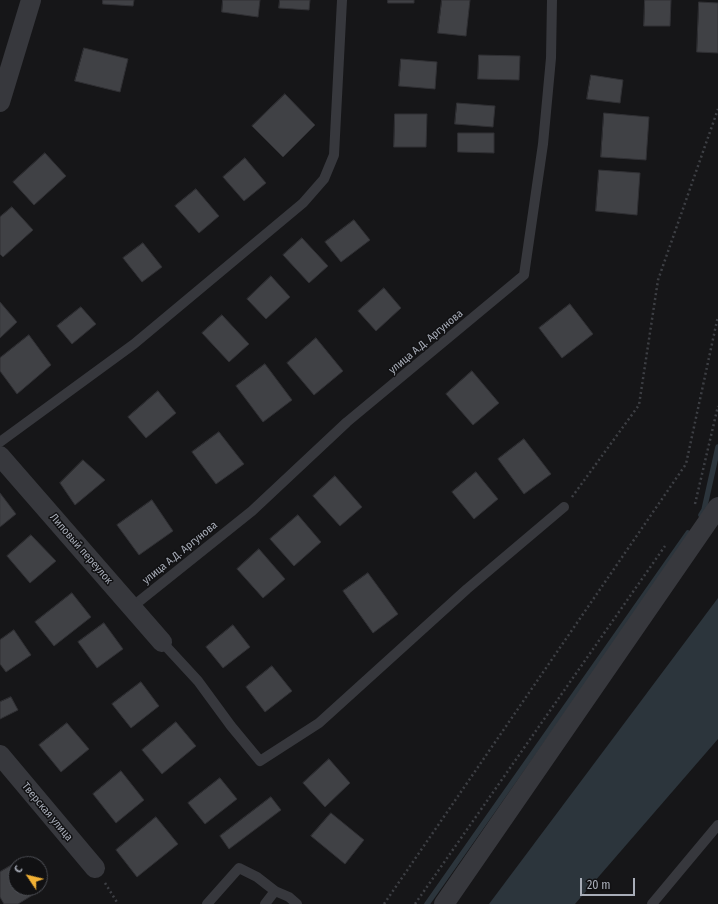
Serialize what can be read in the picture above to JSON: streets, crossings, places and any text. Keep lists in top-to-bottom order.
{
  "streets": {
    "street": ["Липовый переулок", "Тверская улица"],
    "lane": ["улица А.Д. Аргунова"]
  },
  "crossings": [
    ["улица А.Д. Аргунова", "Липовый переулок"]
  ],
  "scale_bar": "20 m",
  "north": "top left"
}
